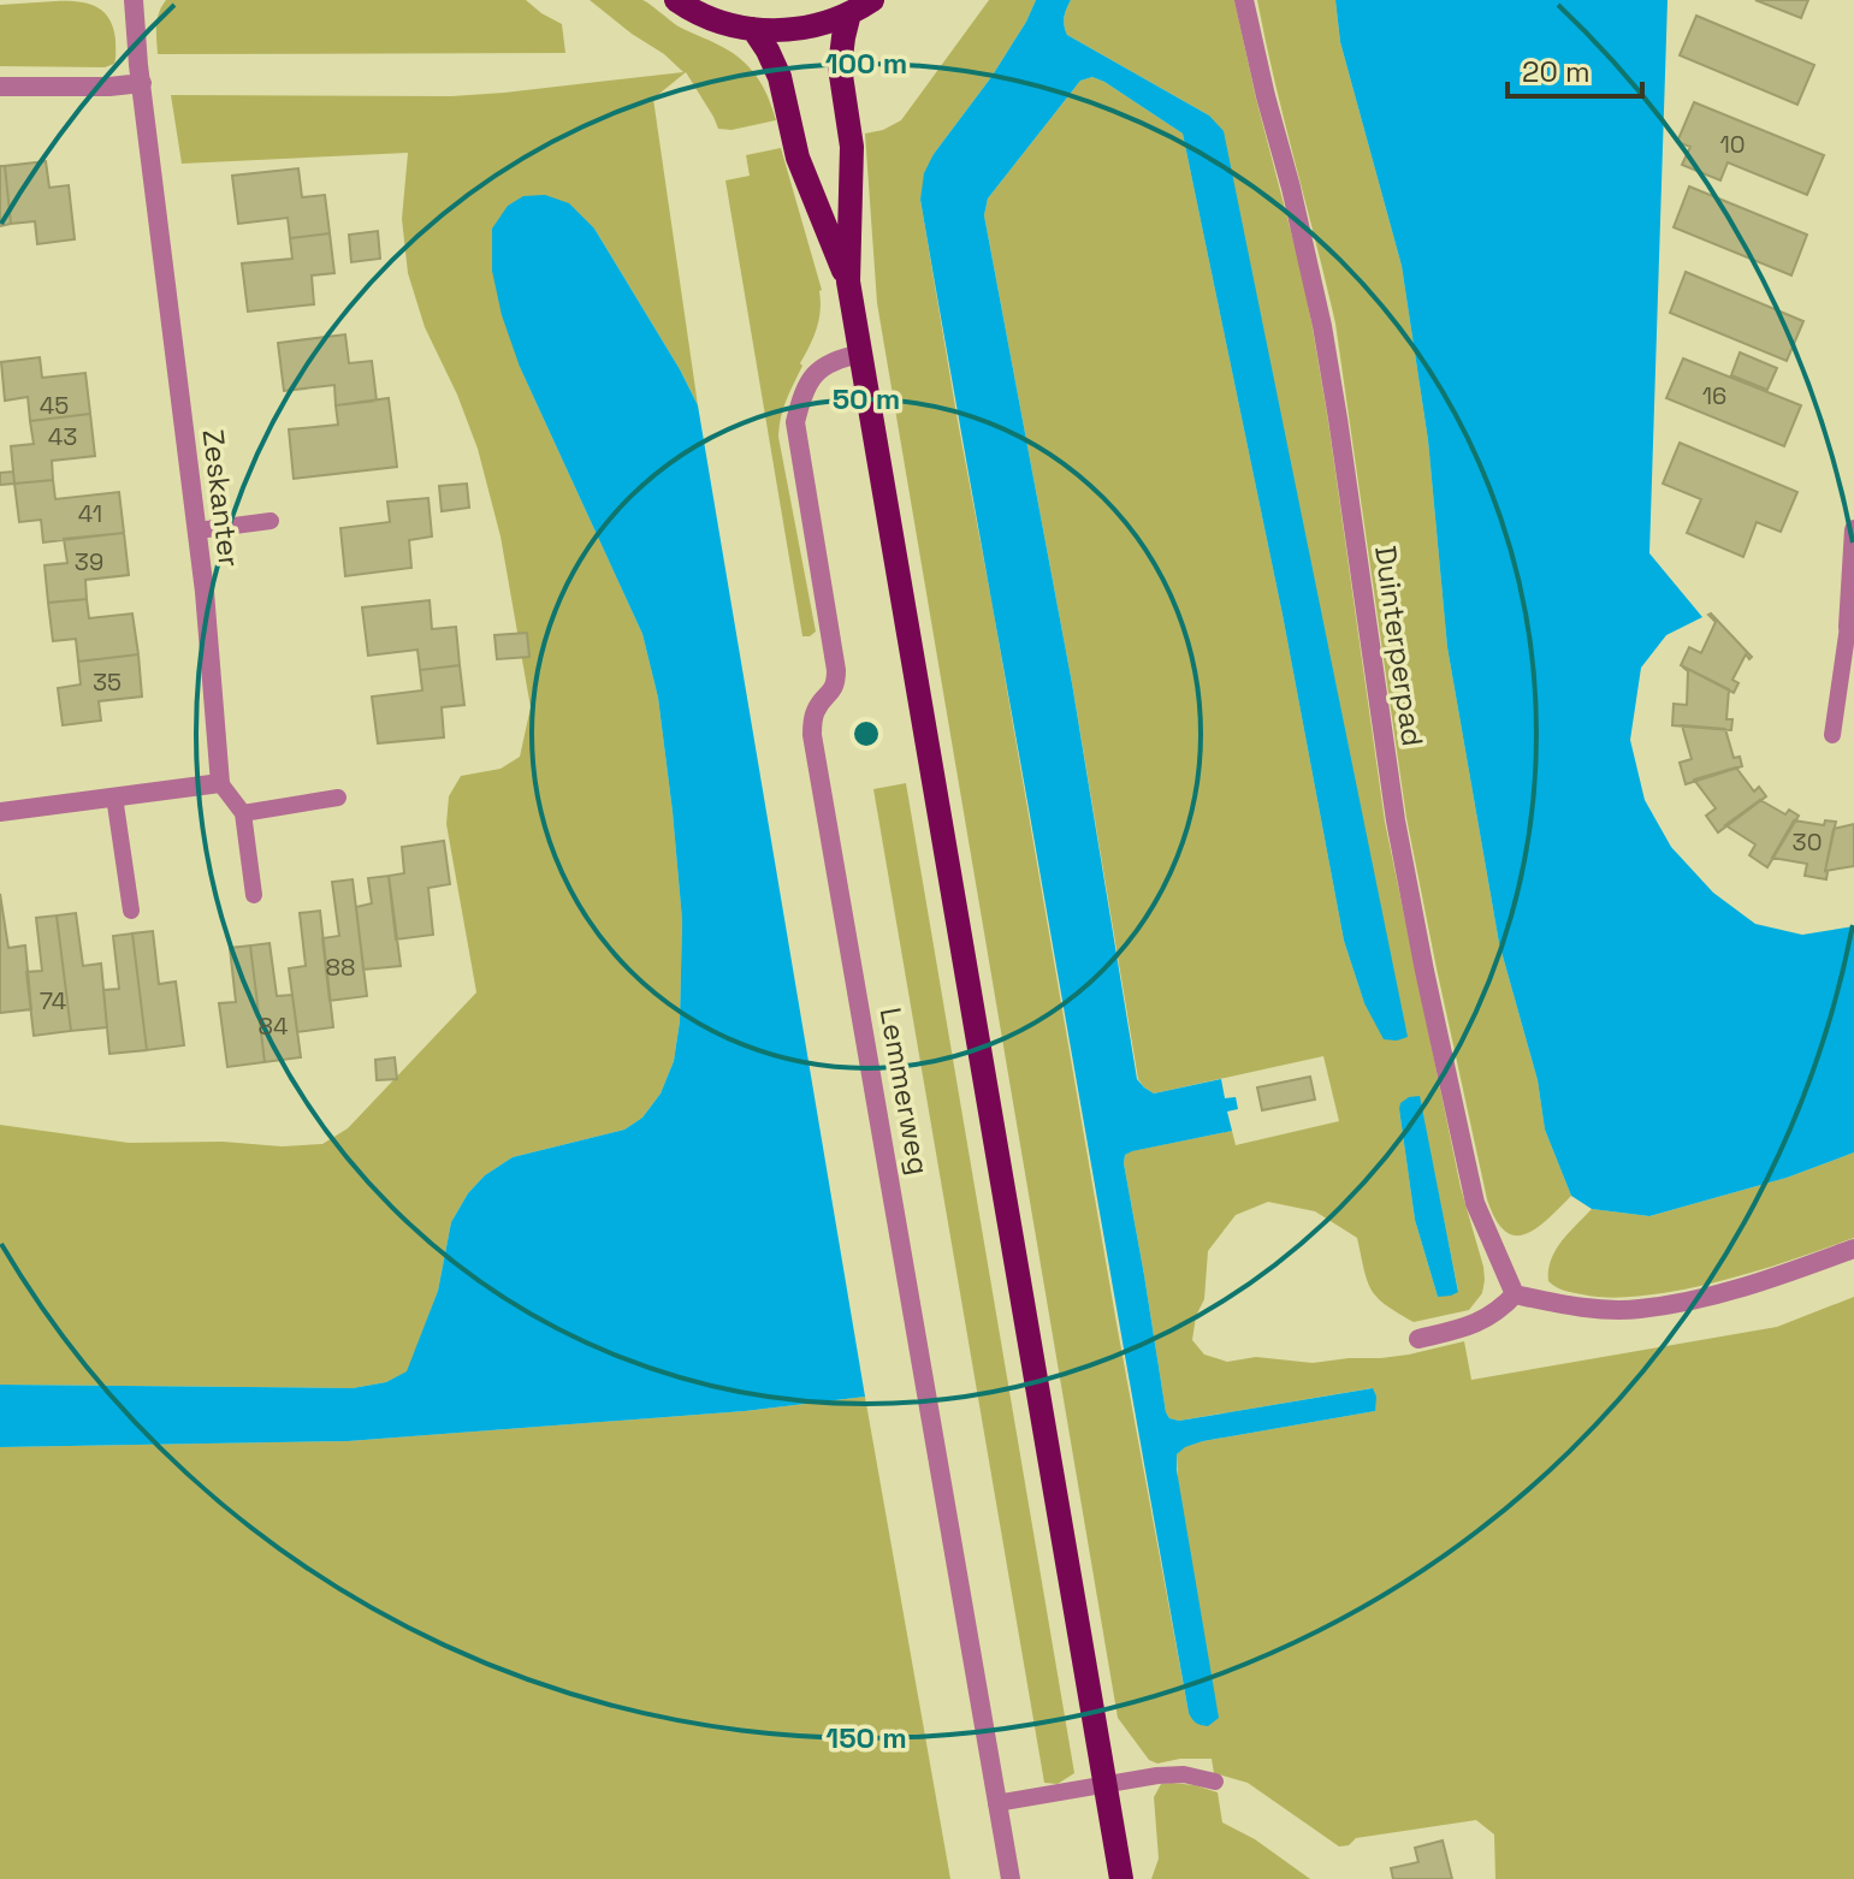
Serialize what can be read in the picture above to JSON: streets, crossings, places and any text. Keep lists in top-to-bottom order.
{
  "streets": {
    "street": ["Zeskanter", "Duinterperpad", "Lemmerweg"]
  },
  "house_numbers": [
    "10",
    "16",
    "45",
    "43",
    "41",
    "39",
    "35",
    "30",
    "88",
    "74",
    "84"
  ],
  "scale_bar": "20 m",
  "rings": ["100 m", "50 m", "150 m"]
}
